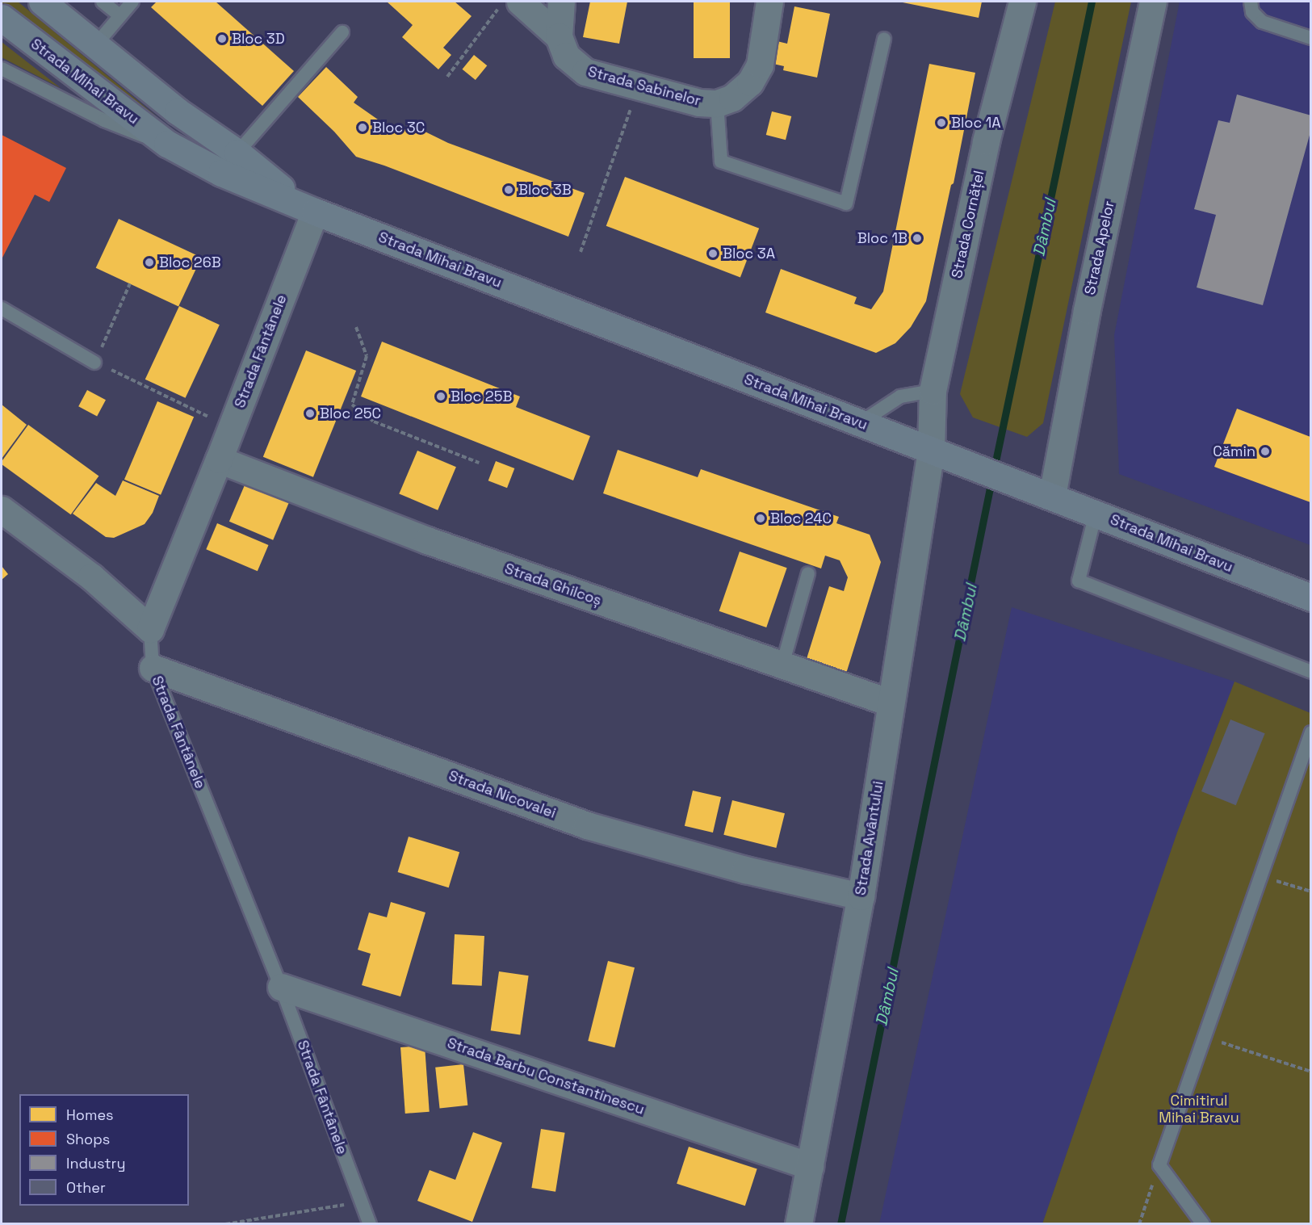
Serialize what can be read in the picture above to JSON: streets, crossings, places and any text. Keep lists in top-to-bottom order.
{
  "streets": {
    "main road": ["Strada Mihai Bravu"],
    "street": [
      "Strada Sabinelor",
      "Strada Cornățel",
      "Strada Apelor",
      "Strada Fântânele",
      "Strada Ghilcoș",
      "Strada Nicovalei",
      "Strada Avântului",
      "Strada Barbu Constantinescu"
    ]
  },
  "crossings": [
    ["Strada Mihai Bravu", "Strada Cornățel"],
    ["Strada Mihai Bravu", "Strada Apelor"],
    ["Strada Mihai Bravu", "Strada Fântânele"],
    ["Strada Mihai Bravu", "Strada Avântului"],
    ["Strada Cornățel", "Strada Avântului"],
    ["Strada Fântânele", "Strada Ghilcoș"],
    ["Strada Fântânele", "Strada Nicovalei"],
    ["Strada Fântânele", "Strada Barbu Constantinescu"],
    ["Strada Ghilcoș", "Strada Avântului"],
    ["Strada Nicovalei", "Strada Avântului"],
    ["Strada Avântului", "Strada Barbu Constantinescu"]
  ],
  "water": ["Dâmbul"],
  "parks": ["Cimitirul Mihai Bravu"],
  "places": [
    "Bloc 3D",
    "Bloc 1A",
    "Bloc 3C",
    "Bloc 3B",
    "Bloc 1B",
    "Bloc 3A",
    "Bloc 26B",
    "Bloc 25B",
    "Bloc 25C",
    "Cămin",
    "Bloc 24C"
  ],
  "legend": [
    "Homes",
    "Shops",
    "Industry",
    "Other"
  ]
}
